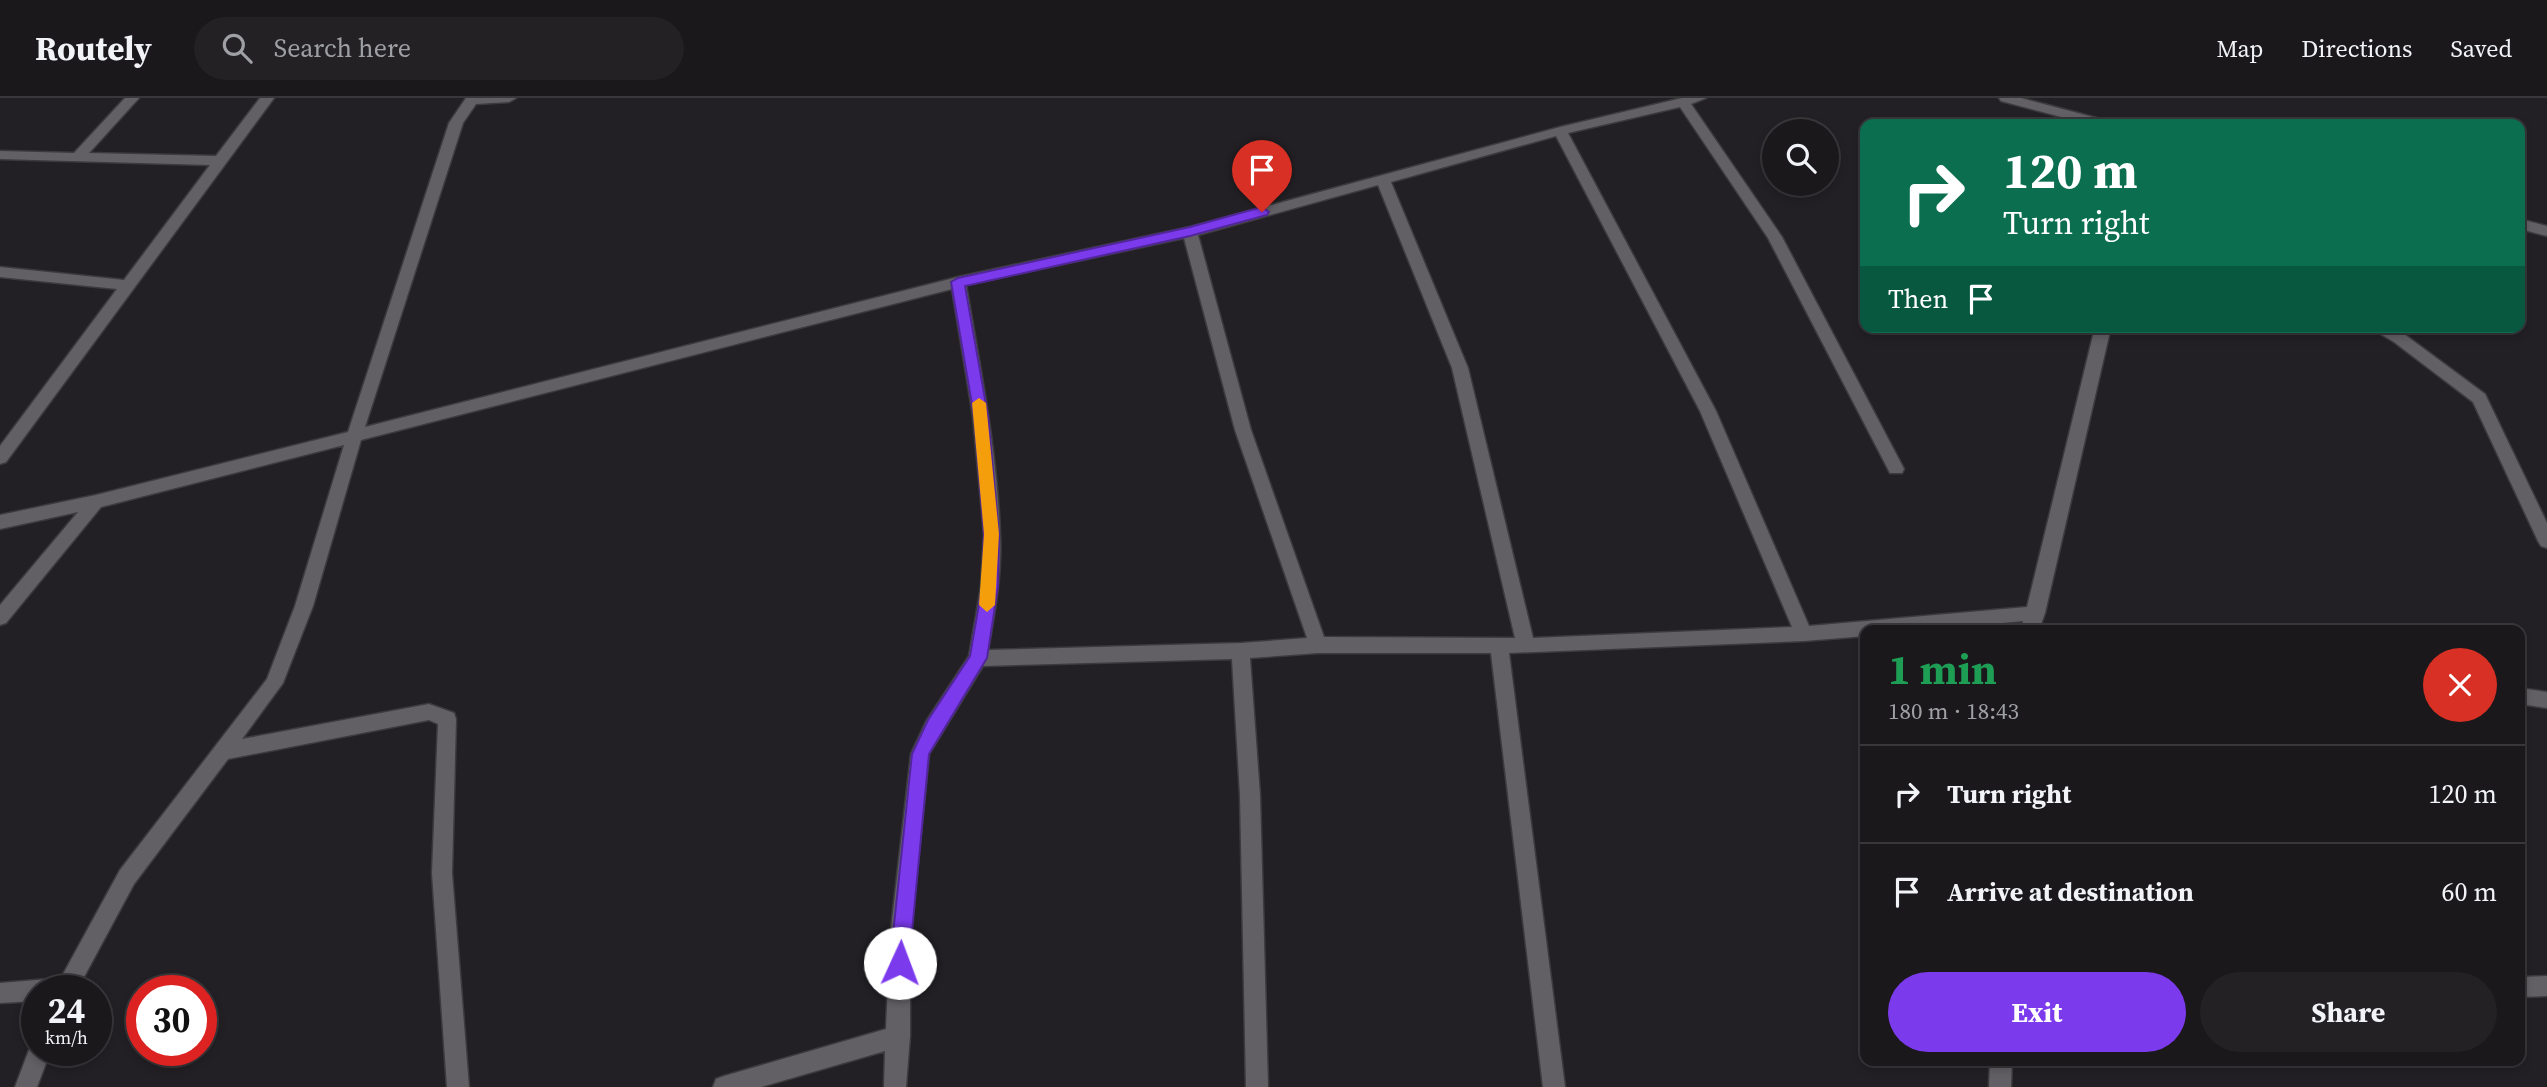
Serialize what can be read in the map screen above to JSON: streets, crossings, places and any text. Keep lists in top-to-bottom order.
{
  "page": {
    "header": "Routely",
    "search": "Search here",
    "nav": ["Map", "Directions", "Saved"],
    "turn": ["120 m", "Turn right"],
    "then": "Then",
    "heading": ["1 min", "180 m · 18:43"],
    "list": [
      {
        "name": "Turn right",
        "value": "120 m"
      },
      {
        "name": "Arrive at destination",
        "value": "60 m"
      }
    ],
    "buttons": ["Exit", "Share"],
    "speed": "24 km/h",
    "limit": "30"
  }
}
